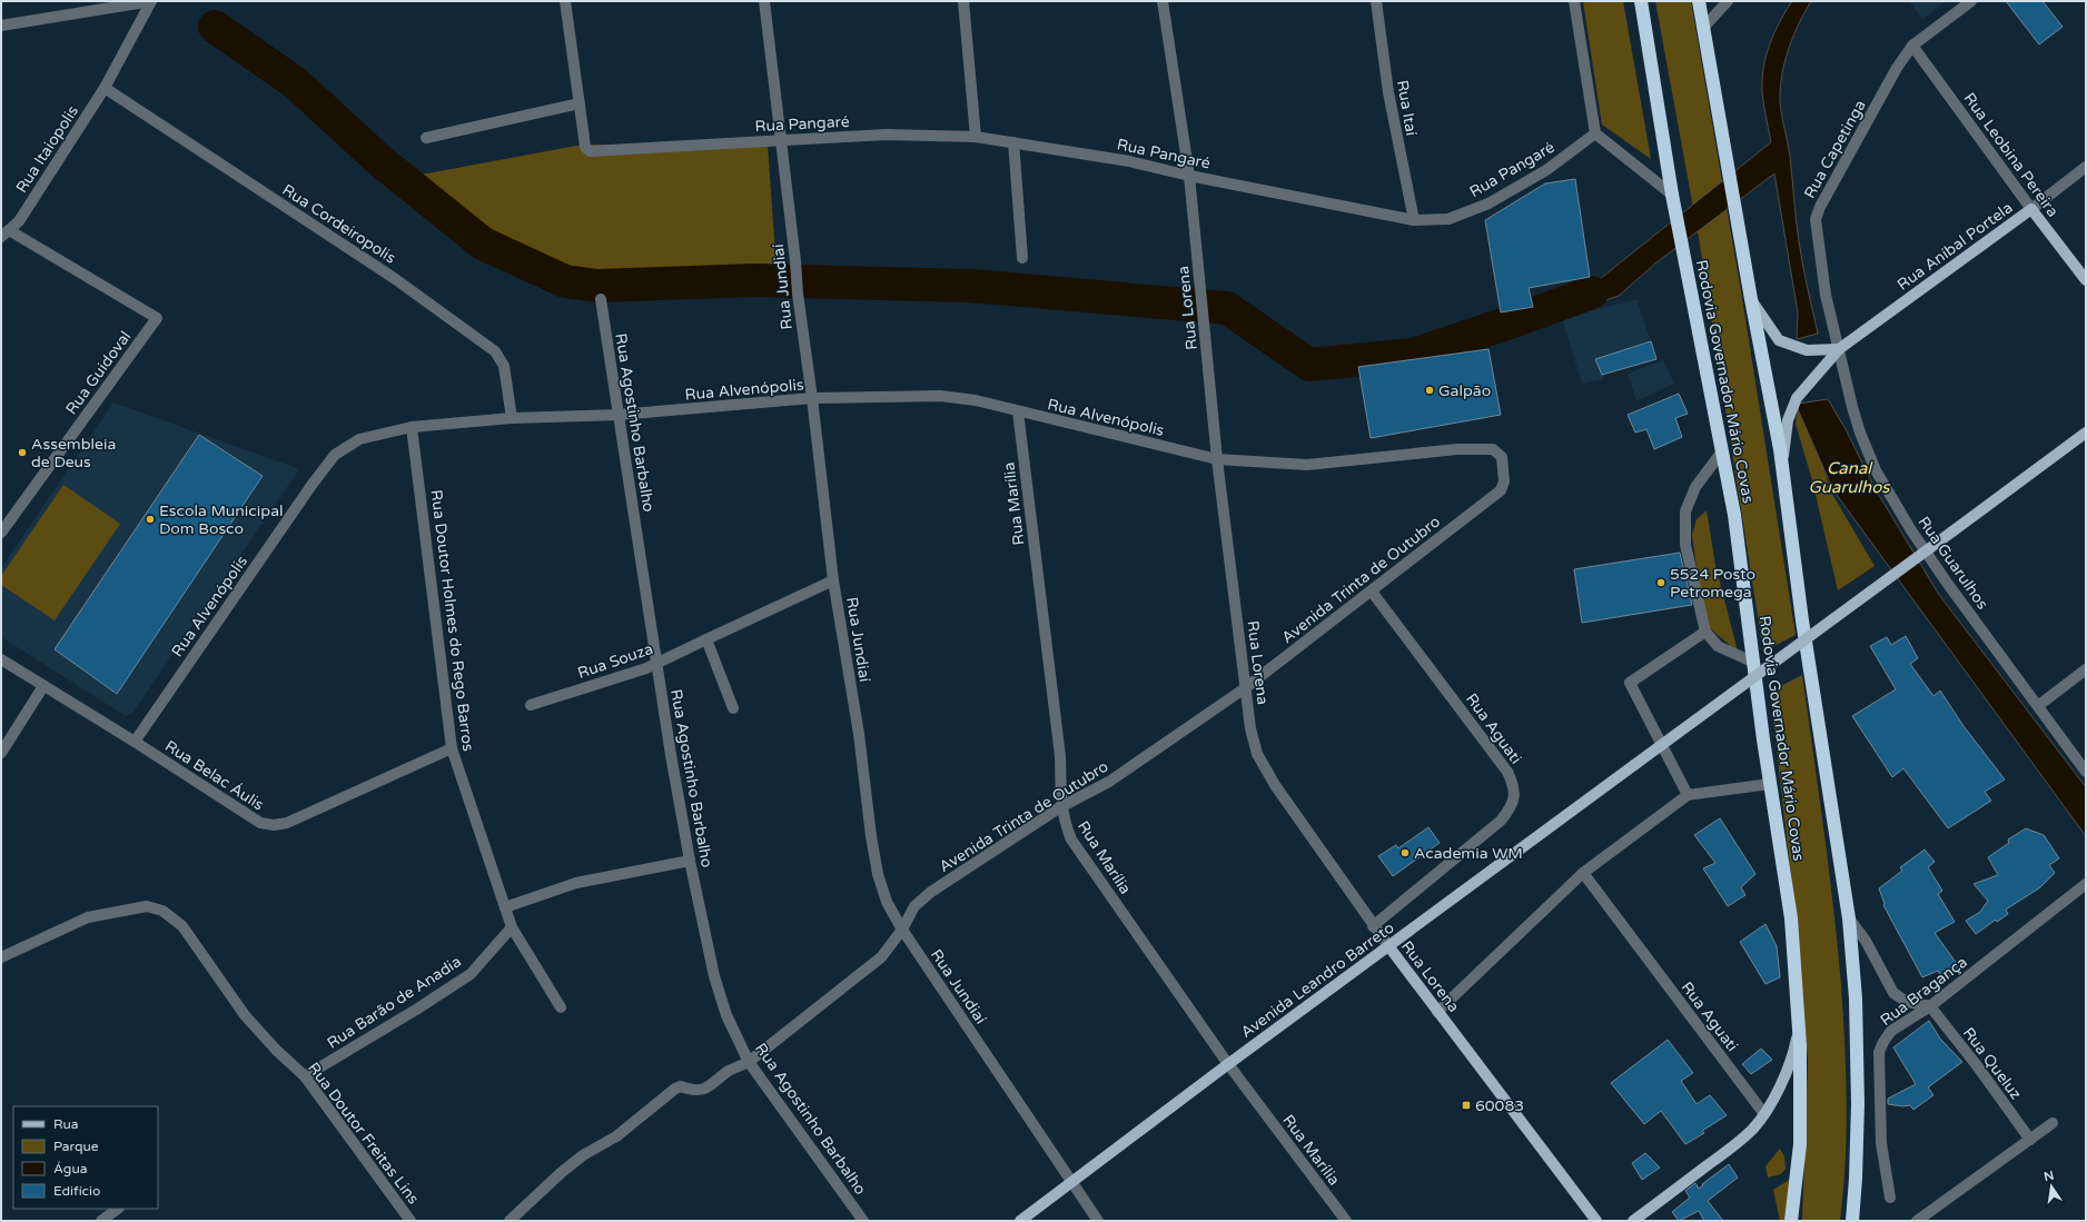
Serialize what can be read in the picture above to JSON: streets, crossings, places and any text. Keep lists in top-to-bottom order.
{
  "streets": {
    "highway": ["Rodovia Governador Mário Covas"],
    "main road": [
      "Rua Leobina Pereira",
      "Rua Aníbal Portela",
      "Rua Lorena",
      "Avenida Leandro Barreto"
    ],
    "street": [
      "Rua Itaí",
      "Rua Pangaré",
      "Rua Itaiopolis",
      "Rua Capetinga",
      "Rua Cordeiropolis",
      "Rua Jundiaí",
      "Rua Guidoval",
      "Rua Alvenópolis",
      "Rua Agostinho Barbalho",
      "Rua Marília",
      "Rua Guarulhos",
      "Avenida Trinta de Outubro",
      "Rua Doutor Holmes do Rego Barros",
      "Rua Souza",
      "Rua Aguati",
      "Rua Belac Áulis",
      "Rua Bragança",
      "Rua Barão de Anadia",
      "Rua Queluz",
      "Rua Doutor Freitas Lins"
    ]
  },
  "crossings": [
    ["Rua Itaí", "Rua Pangaré"],
    ["Rua Pangaré", "Rua Jundiaí"],
    ["Rua Pangaré", "Rua Lorena"],
    ["Rua Itaiopolis", "Rua Cordeiropolis"],
    ["Rua Itaiopolis", "Rua Guidoval"],
    ["Rua Capetinga", "Rua Leobina Pereira"],
    ["Rua Capetinga", "Rua Aníbal Portela"],
    ["Rua Capetinga", "Rua Guarulhos"],
    ["Rua Leobina Pereira", "Rua Aníbal Portela"],
    ["Rua Cordeiropolis", "Rua Alvenópolis"],
    ["Rua Aníbal Portela", "Rua Guarulhos"],
    ["Rua Jundiaí", "Rua Alvenópolis"],
    ["Rua Jundiaí", "Avenida Trinta de Outubro"],
    ["Rua Jundiaí", "Rua Souza"],
    ["Rua Jundiaí", "Avenida Leandro Barreto"],
    ["Rua Lorena", "Rua Alvenópolis"],
    ["Rua Lorena", "Avenida Trinta de Outubro"],
    ["Rua Lorena", "Rua Aguati"],
    ["Rua Lorena", "Avenida Leandro Barreto"],
    ["Rua Alvenópolis", "Rua Agostinho Barbalho"],
    ["Rua Alvenópolis", "Rua Marília"],
    ["Rua Alvenópolis", "Avenida Trinta de Outubro"],
    ["Rua Alvenópolis", "Rua Doutor Holmes do Rego Barros"],
    ["Rua Alvenópolis", "Rua Belac Áulis"],
    ["Rua Agostinho Barbalho", "Avenida Trinta de Outubro"],
    ["Rua Agostinho Barbalho", "Rua Souza"],
    ["Rua Marília", "Avenida Trinta de Outubro"],
    ["Rua Marília", "Avenida Leandro Barreto"],
    ["Avenida Trinta de Outubro", "Rua Aguati"],
    ["Rua Doutor Holmes do Rego Barros", "Rua Belac Áulis"],
    ["Rua Doutor Holmes do Rego Barros", "Rua Barão de Anadia"],
    ["Rua Bragança", "Rua Queluz"],
    ["Rua Barão de Anadia", "Rua Doutor Freitas Lins"]
  ],
  "water": ["Canal Guarulhos"],
  "places": {
    "other": [
      "Galpão",
      "Assembleia de Deus",
      "Escola Municipal Dom Bosco",
      "5524 Posto Petromega",
      "Academia WM"
    ],
    "transit": ["60083"]
  },
  "legend": [
    "Rua",
    "Parque",
    "Água",
    "Edifício"
  ],
  "north": "top"
}
